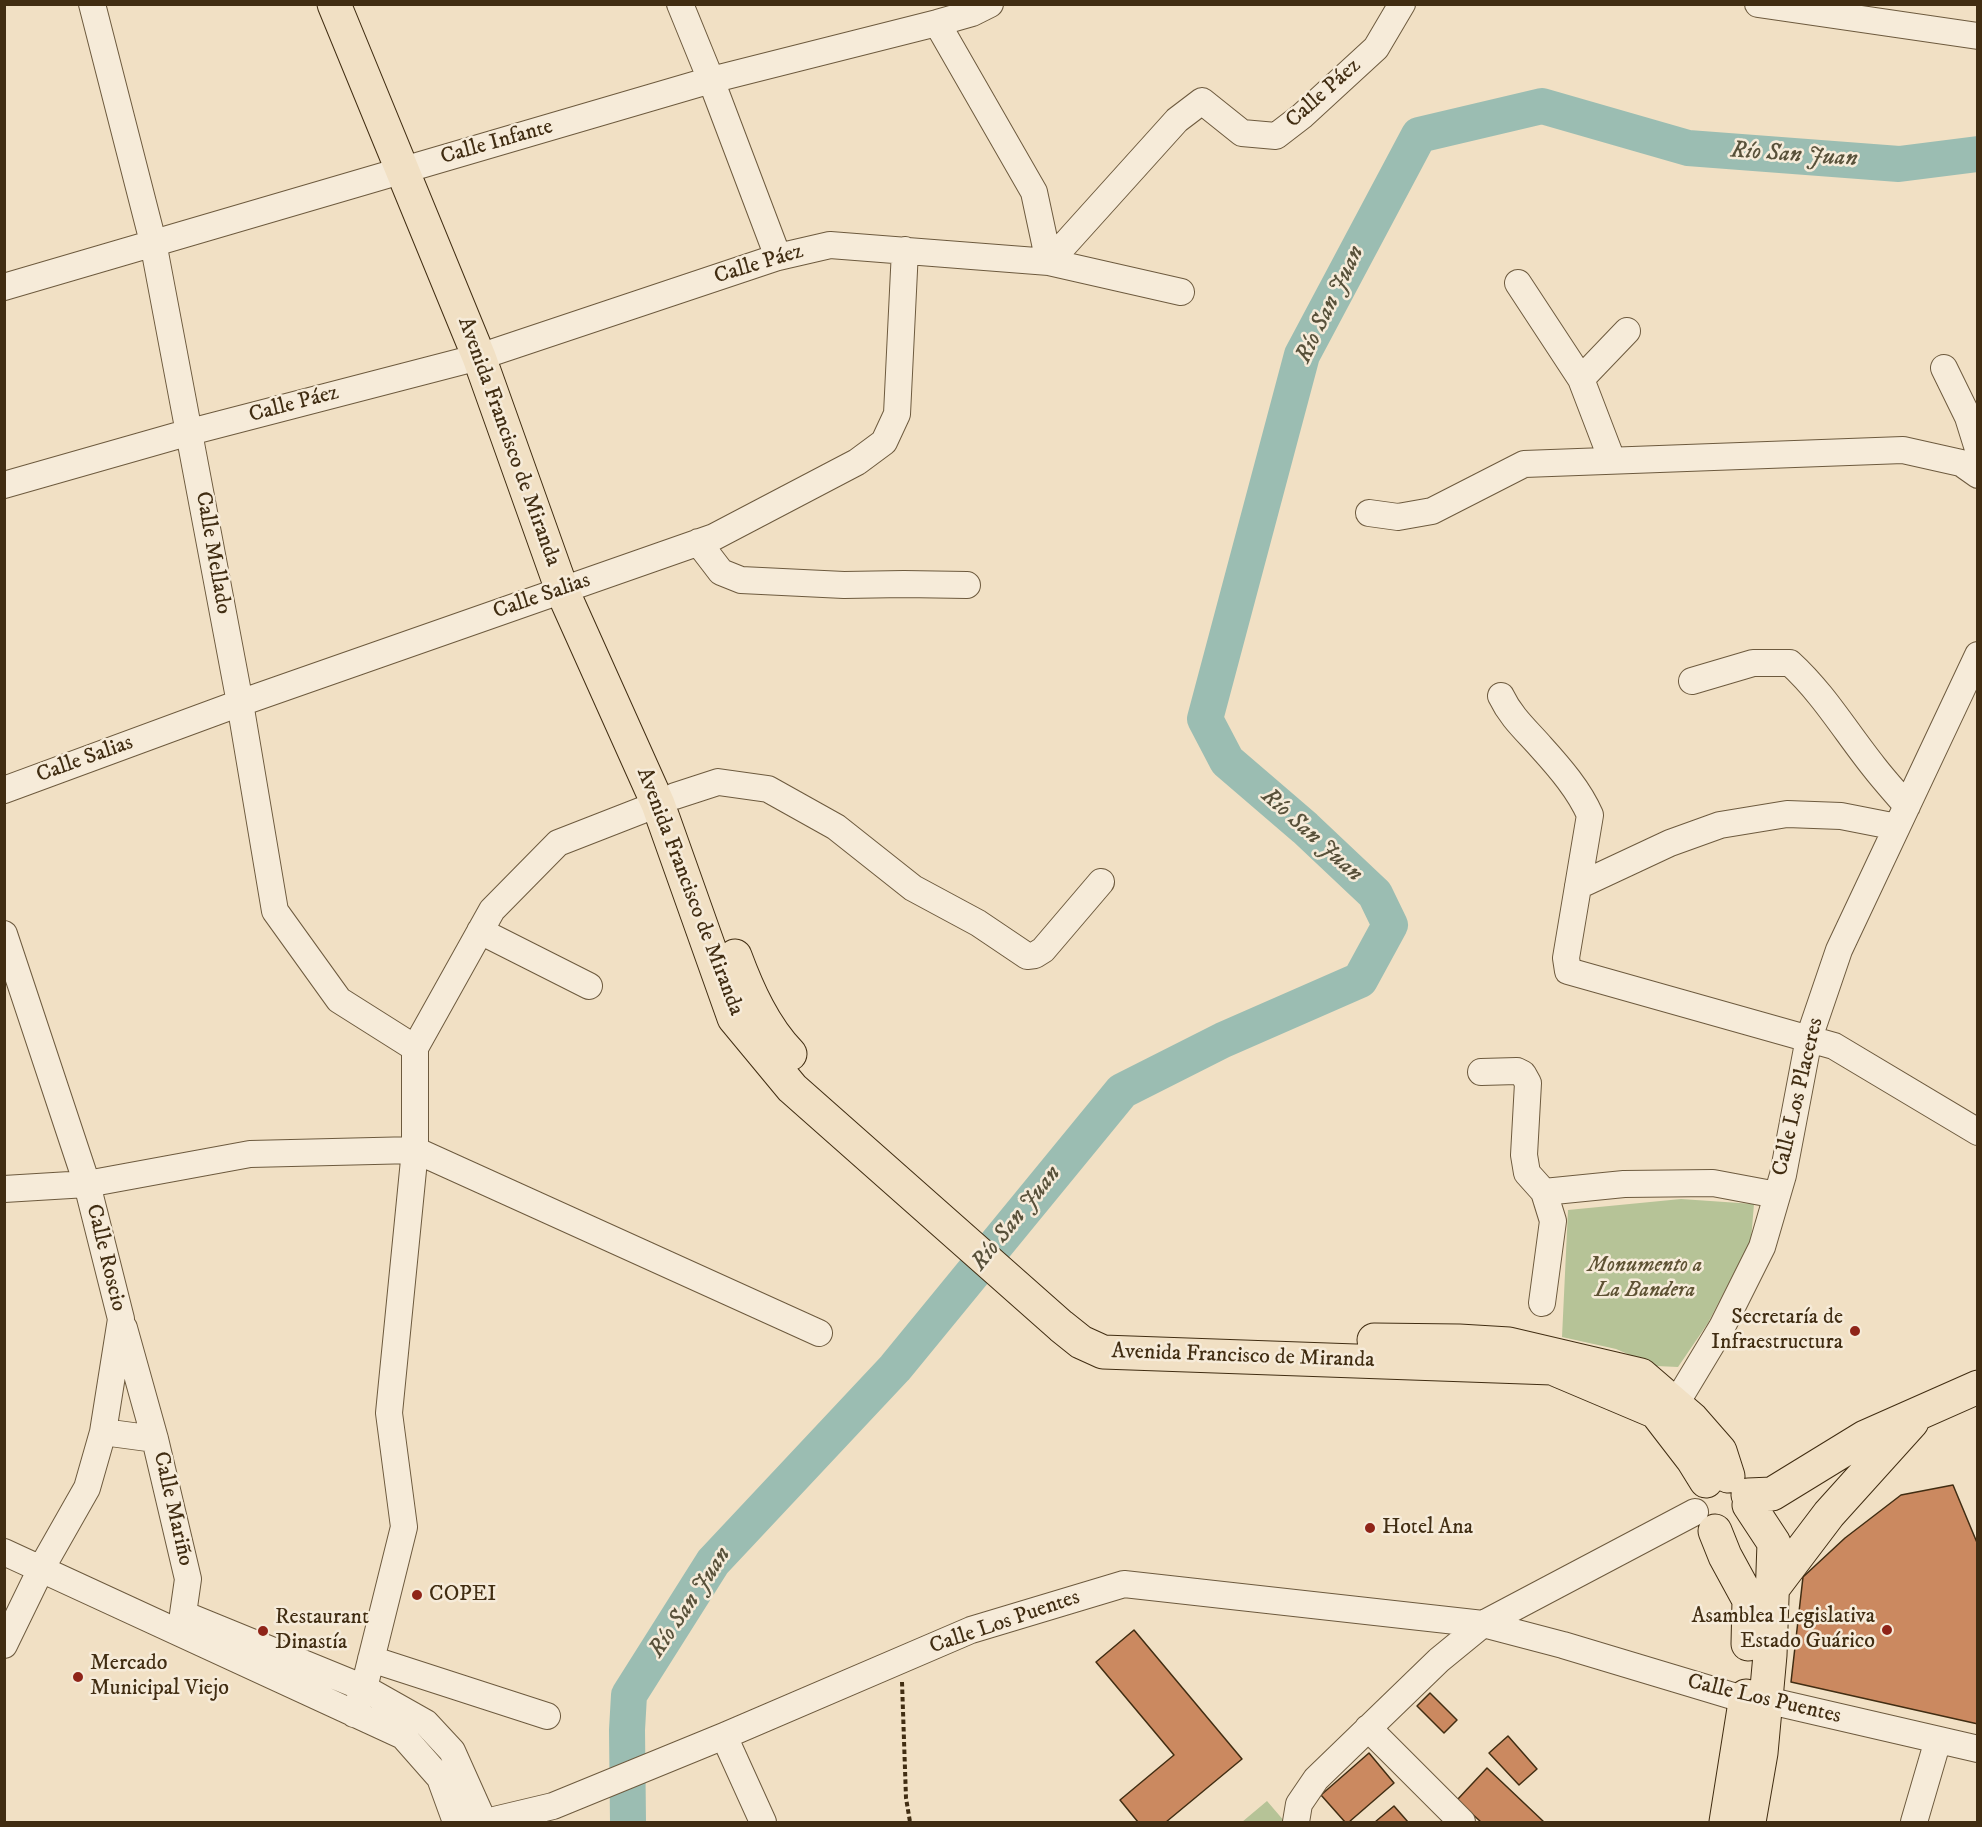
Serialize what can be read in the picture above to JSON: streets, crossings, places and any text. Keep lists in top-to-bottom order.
{
  "streets": {
    "main road": ["Avenida Francisco de Miranda"],
    "street": [
      "Calle Páez",
      "Calle Infante",
      "Calle Mellado",
      "Calle Salias",
      "Calle Los Placeres",
      "Calle Roscio",
      "Calle Mariño",
      "Calle Los Puentes"
    ]
  },
  "crossings": [
    ["Calle Páez", "Avenida Francisco de Miranda"],
    ["Calle Páez", "Calle Mellado"],
    ["Calle Páez", "Calle Salias"],
    ["Calle Infante", "Avenida Francisco de Miranda"],
    ["Calle Infante", "Calle Mellado"],
    ["Avenida Francisco de Miranda", "Calle Salias"],
    ["Avenida Francisco de Miranda", "Calle Los Placeres"],
    ["Avenida Francisco de Miranda", "Calle Los Puentes"],
    ["Calle Mellado", "Calle Salias"],
    ["Calle Roscio", "Calle Mariño"]
  ],
  "water": ["Río San Juan"],
  "parks": ["Monumento a La Bandera"],
  "places": [
    "Secretaría de Infraestructura",
    "Hotel Ana",
    "COPEI",
    "Asamblea Legislativa Estado Guárico",
    "Restaurant Dinastía",
    "Mercado Municipal Viejo"
  ]
}
